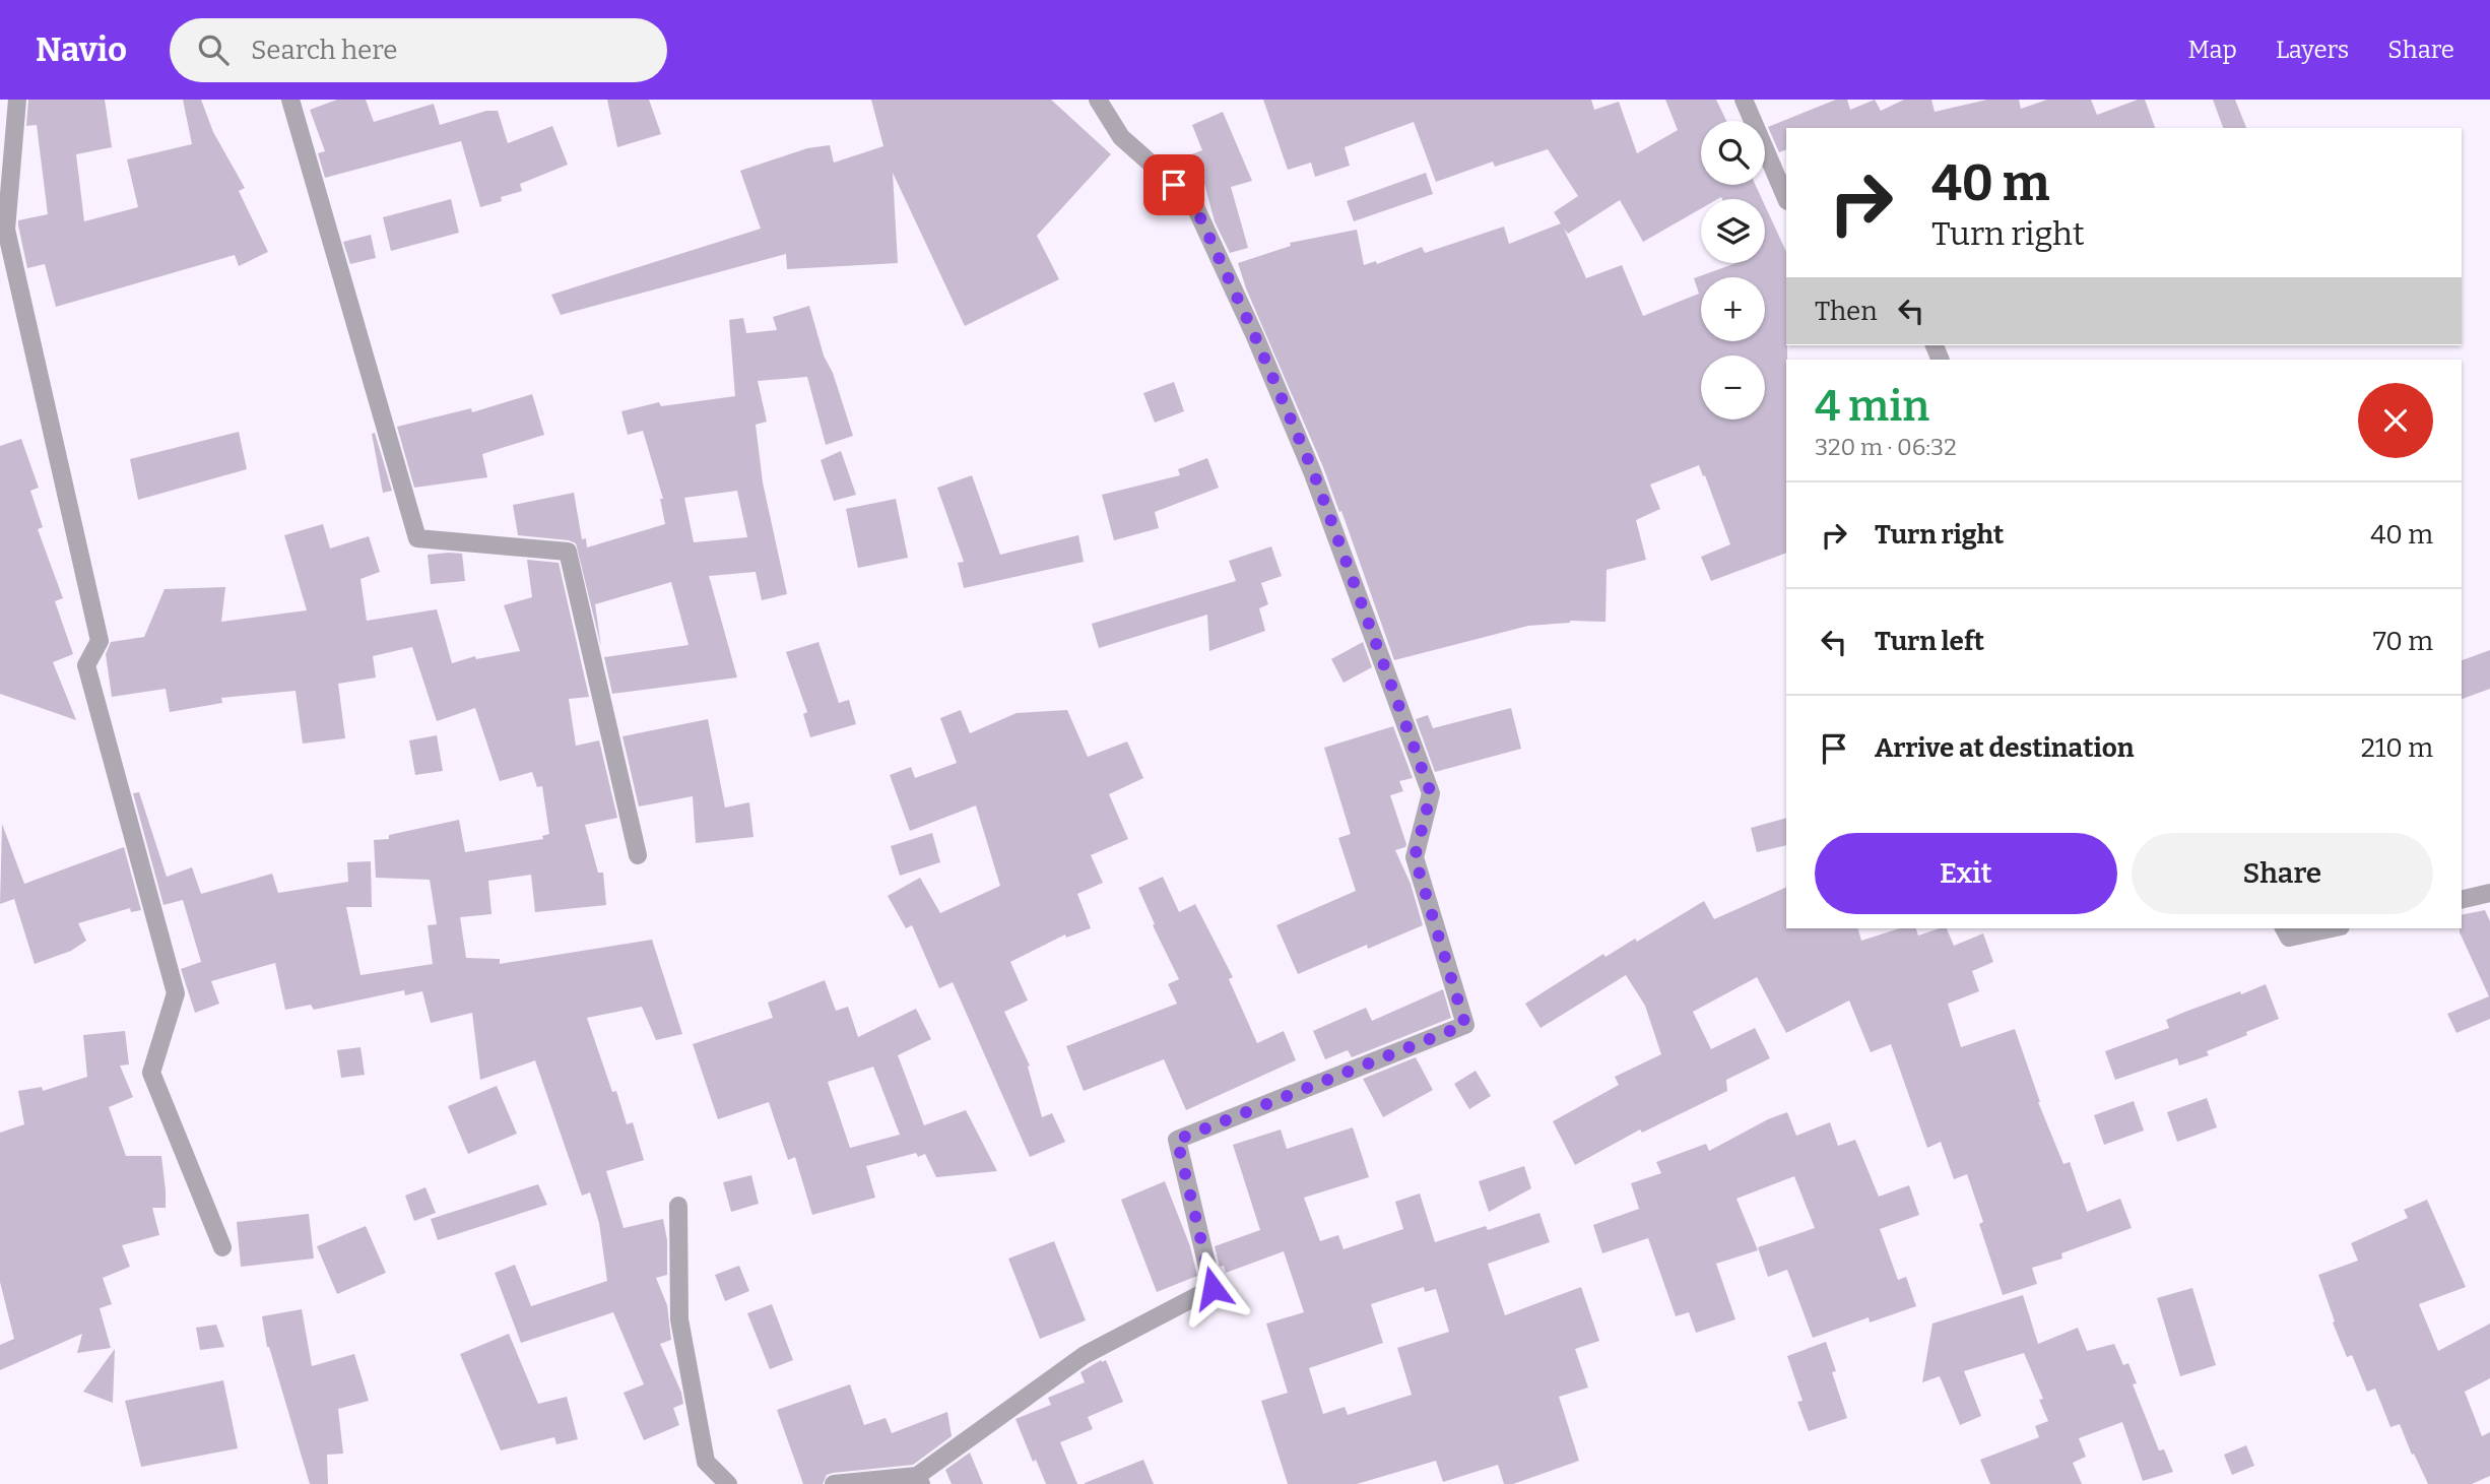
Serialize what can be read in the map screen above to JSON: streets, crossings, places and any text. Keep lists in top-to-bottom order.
{
  "page": {
    "header": "Navio",
    "search": "Search here",
    "nav": ["Map", "Layers", "Share"],
    "map_buttons": ["+", "−"],
    "turn": ["40 m", "Turn right"],
    "then": "Then",
    "heading": ["4 min", "320 m · 06:32"],
    "list": [
      {
        "name": "Turn right",
        "value": "40 m"
      },
      {
        "name": "Turn left",
        "value": "70 m"
      },
      {
        "name": "Arrive at destination",
        "value": "210 m"
      }
    ],
    "buttons": ["Exit", "Share"]
  }
}
